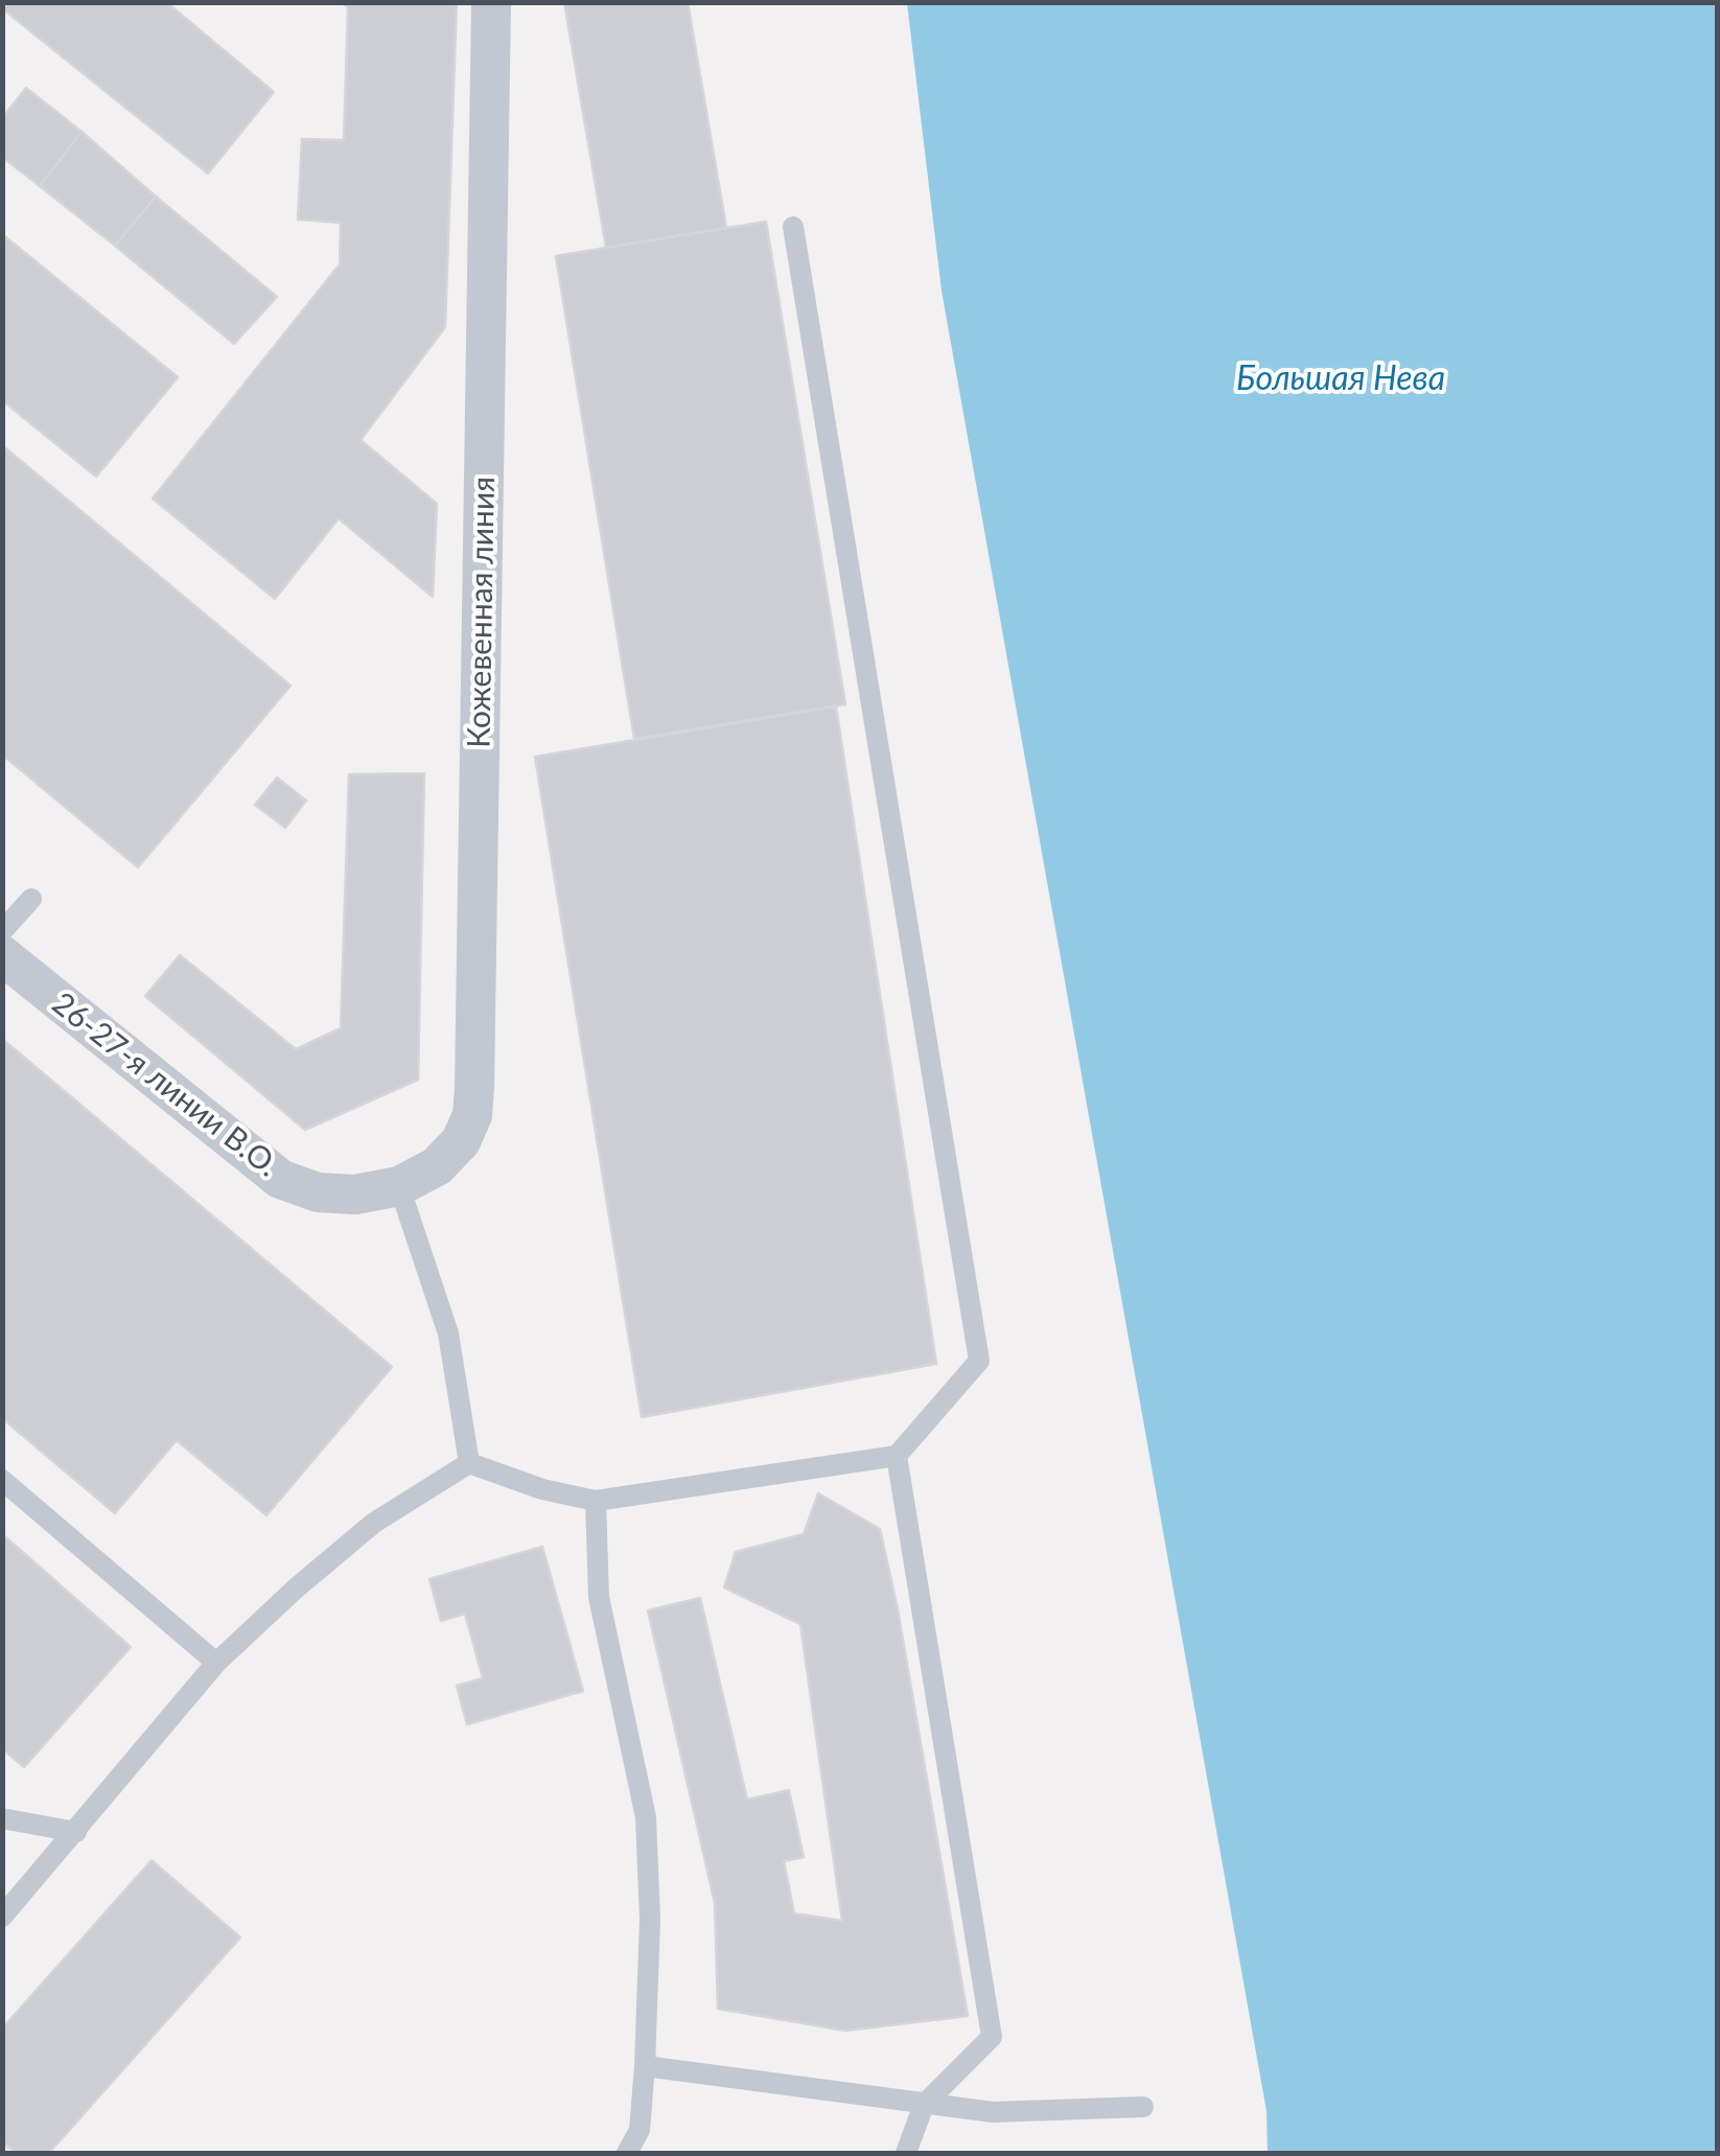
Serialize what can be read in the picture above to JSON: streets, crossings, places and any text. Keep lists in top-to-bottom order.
{
  "streets": {
    "street": ["Кожевенная линия", "26-27-я линии В.О."]
  },
  "crossings": [
    ["Кожевенная линия", "26-27-я линии В.О."]
  ],
  "water": ["Большая Нева"]
}
